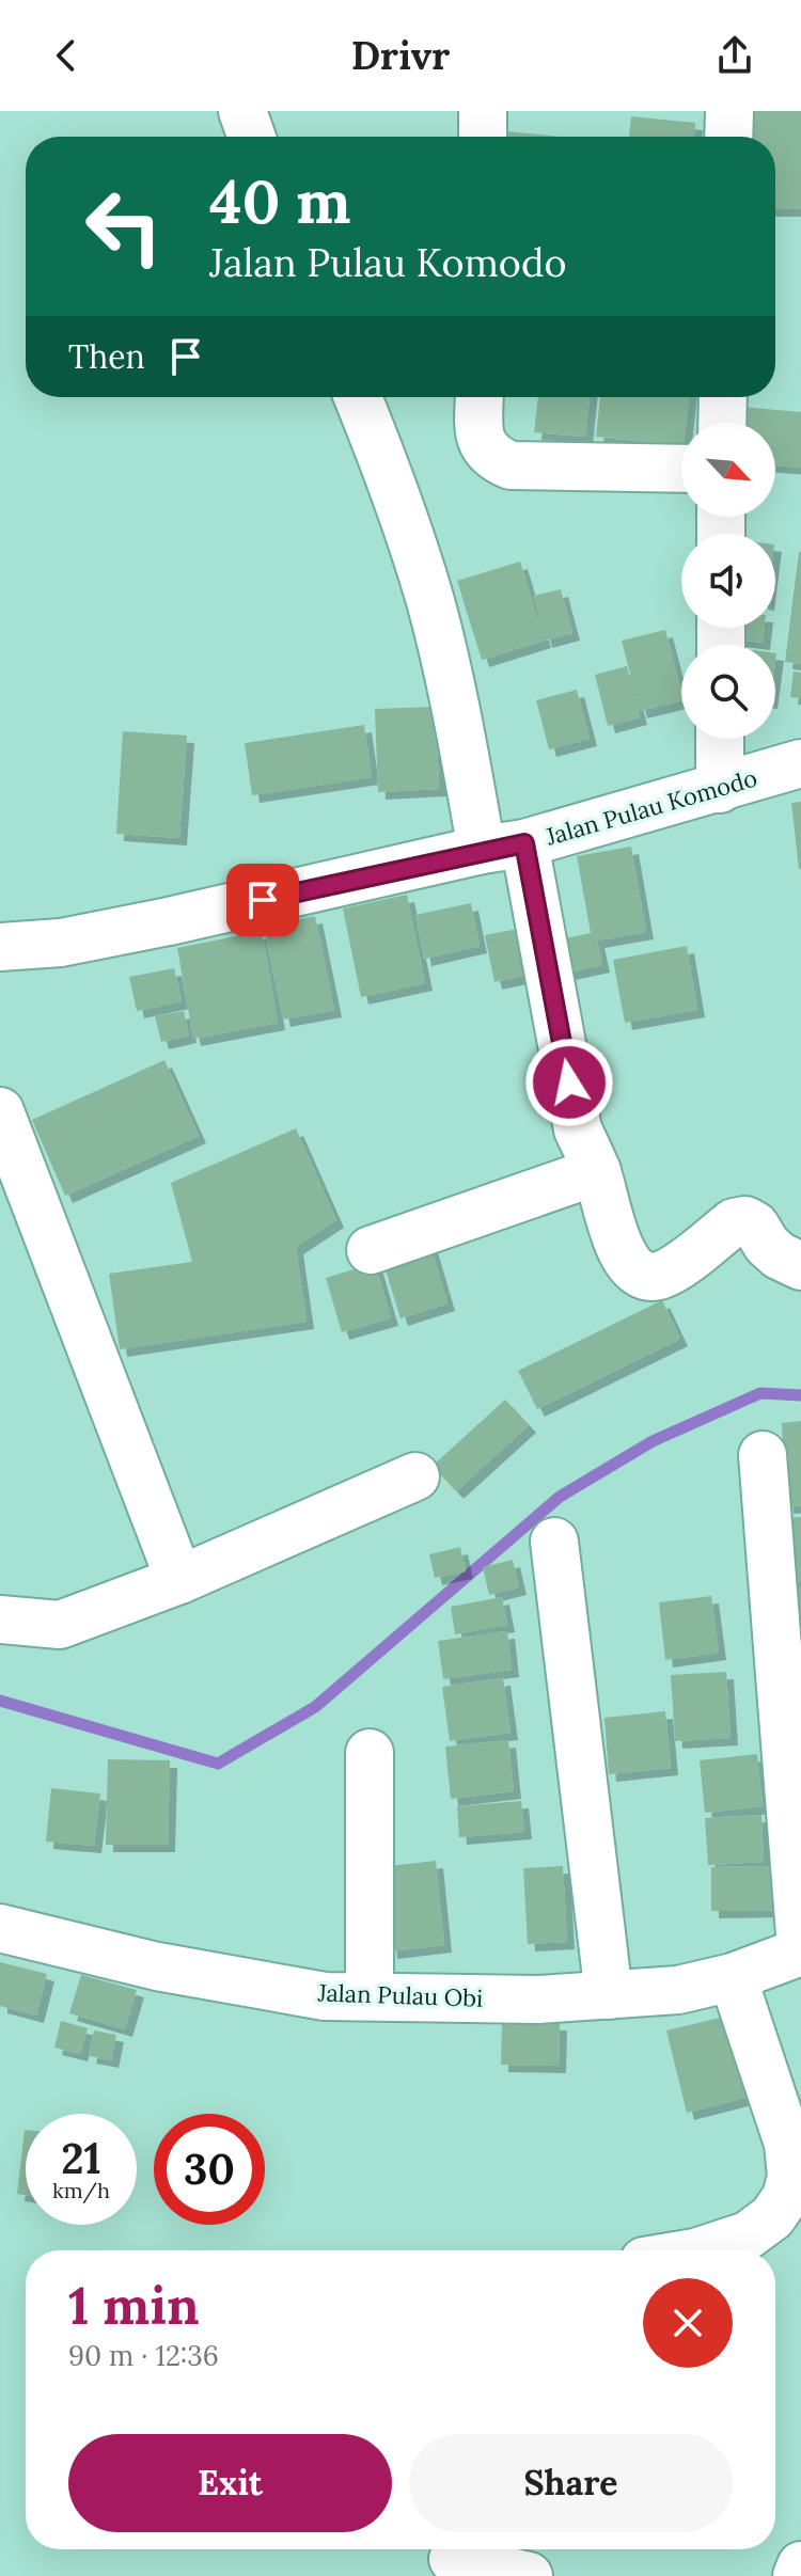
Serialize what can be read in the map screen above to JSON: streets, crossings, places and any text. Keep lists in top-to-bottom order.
{
  "streets": {
    "street": ["Jalan Pulau Komodo", "Jalan Pulau Obi"]
  },
  "north": "bottom right",
  "page": {
    "header": "Drivr",
    "turn": ["40 m", "Jalan Pulau Komodo"],
    "then": "Then",
    "speed": "21 km/h",
    "limit": "30",
    "heading": ["1 min", "90 m · 12:36"],
    "buttons": ["Exit", "Share"]
  }
}
